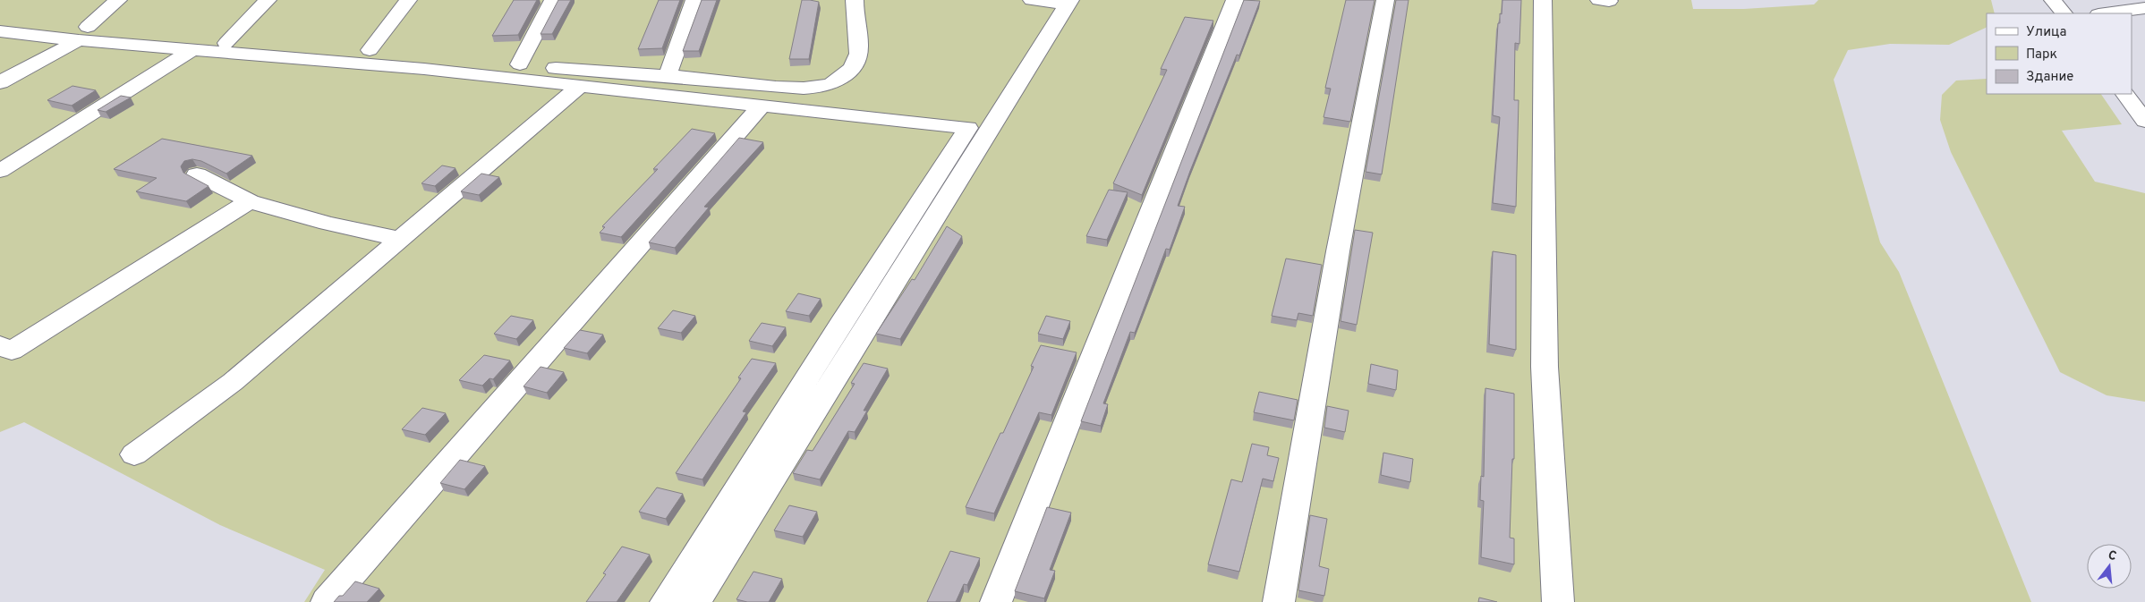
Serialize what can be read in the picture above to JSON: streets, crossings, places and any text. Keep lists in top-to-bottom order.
{
  "legend": ["Улица", "Парк", "Здание"],
  "north": "top"
}
